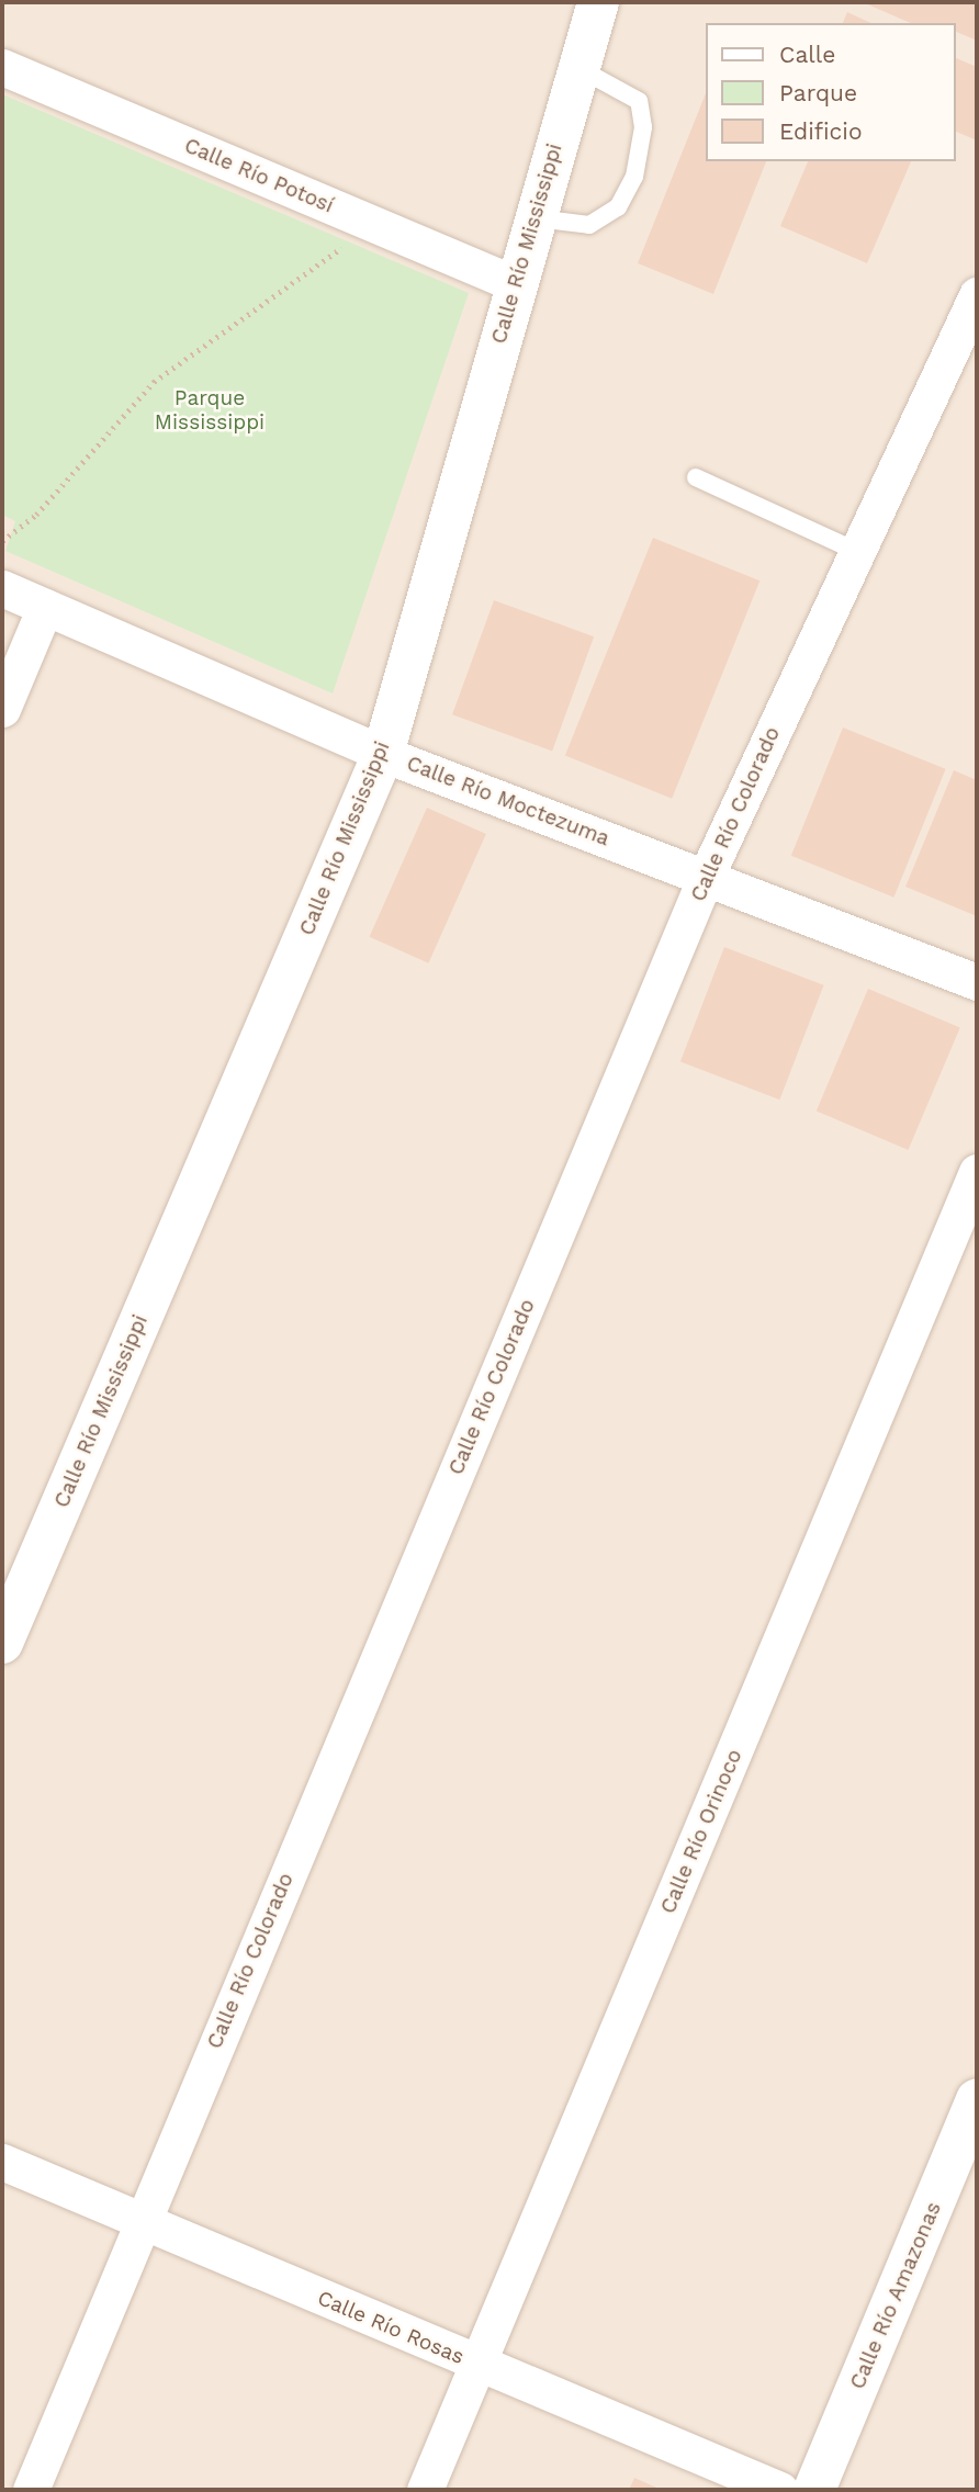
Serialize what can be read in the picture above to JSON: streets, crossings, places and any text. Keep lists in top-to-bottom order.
{
  "streets": {
    "street": [
      "Calle Río Potosí",
      "Calle Río Mississippi",
      "Calle Río Moctezuma",
      "Calle Río Colorado",
      "Calle Río Orinoco",
      "Calle Río Amazonas",
      "Calle Río Rosas"
    ]
  },
  "crossings": [
    ["Calle Río Potosí", "Calle Río Mississippi"],
    ["Calle Río Mississippi", "Calle Río Moctezuma"],
    ["Calle Río Moctezuma", "Calle Río Colorado"],
    ["Calle Río Colorado", "Calle Río Rosas"],
    ["Calle Río Orinoco", "Calle Río Rosas"]
  ],
  "parks": ["Parque Mississippi"],
  "legend": ["Calle", "Parque", "Edificio"]
}
